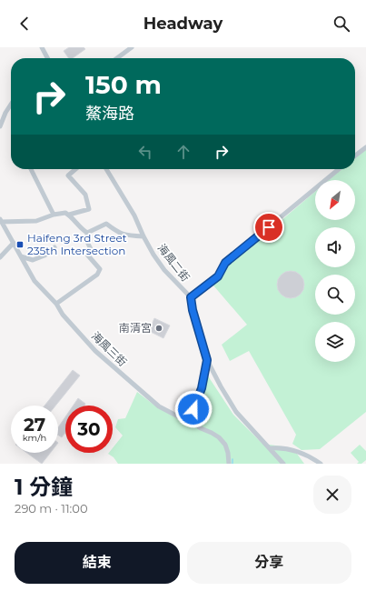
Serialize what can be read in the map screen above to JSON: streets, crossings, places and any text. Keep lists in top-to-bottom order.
{
  "streets": {
    "street": ["海風二街", "海風三街"]
  },
  "crossings": [
    ["海風二街", "海風三街"]
  ],
  "places": {
    "transit": ["Haifeng 3rd Street 235th Intersection"],
    "other": ["南清宮"]
  },
  "north": "bottom left",
  "page": {
    "header": "Headway",
    "turn": ["150 m", "鰲海路"],
    "speed": "27 km/h",
    "limit": "30",
    "heading": ["1 分鐘", "290 m · 11:00"],
    "buttons": ["結束", "分享"]
  }
}
